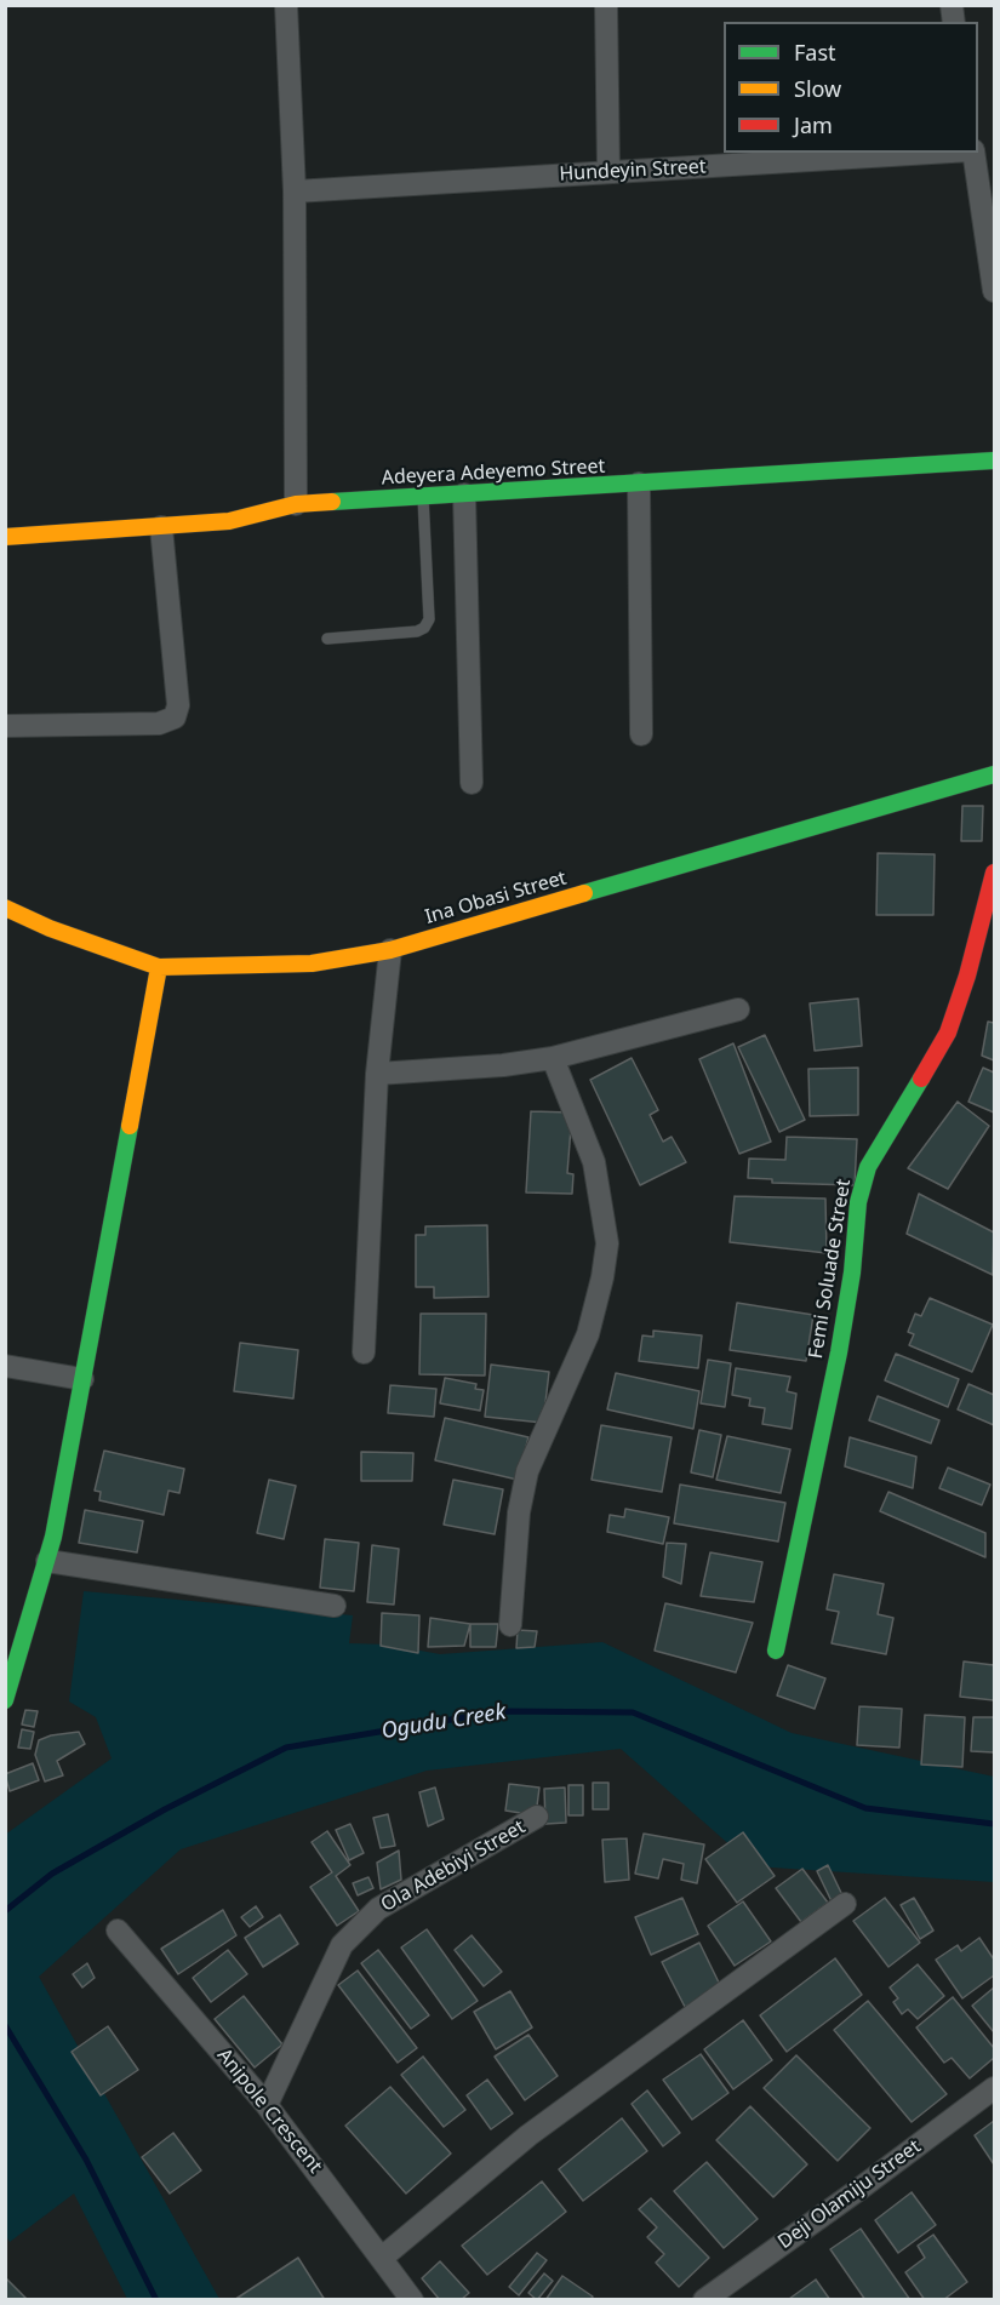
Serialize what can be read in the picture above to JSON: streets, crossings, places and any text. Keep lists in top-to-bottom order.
{
  "streets": {
    "street": [
      "Hundeyin Street",
      "Adeyera Adeyemo Street",
      "Ina Obasi Street",
      "Femi Soluade Street",
      "Ola Adebiyi Street",
      "Anipole Crescent",
      "Deji Olamiju Street"
    ]
  },
  "crossings": [
    ["Ola Adebiyi Street", "Anipole Crescent"]
  ],
  "water": ["Ogudu Creek"],
  "legend": ["Fast", "Slow", "Jam"]
}
